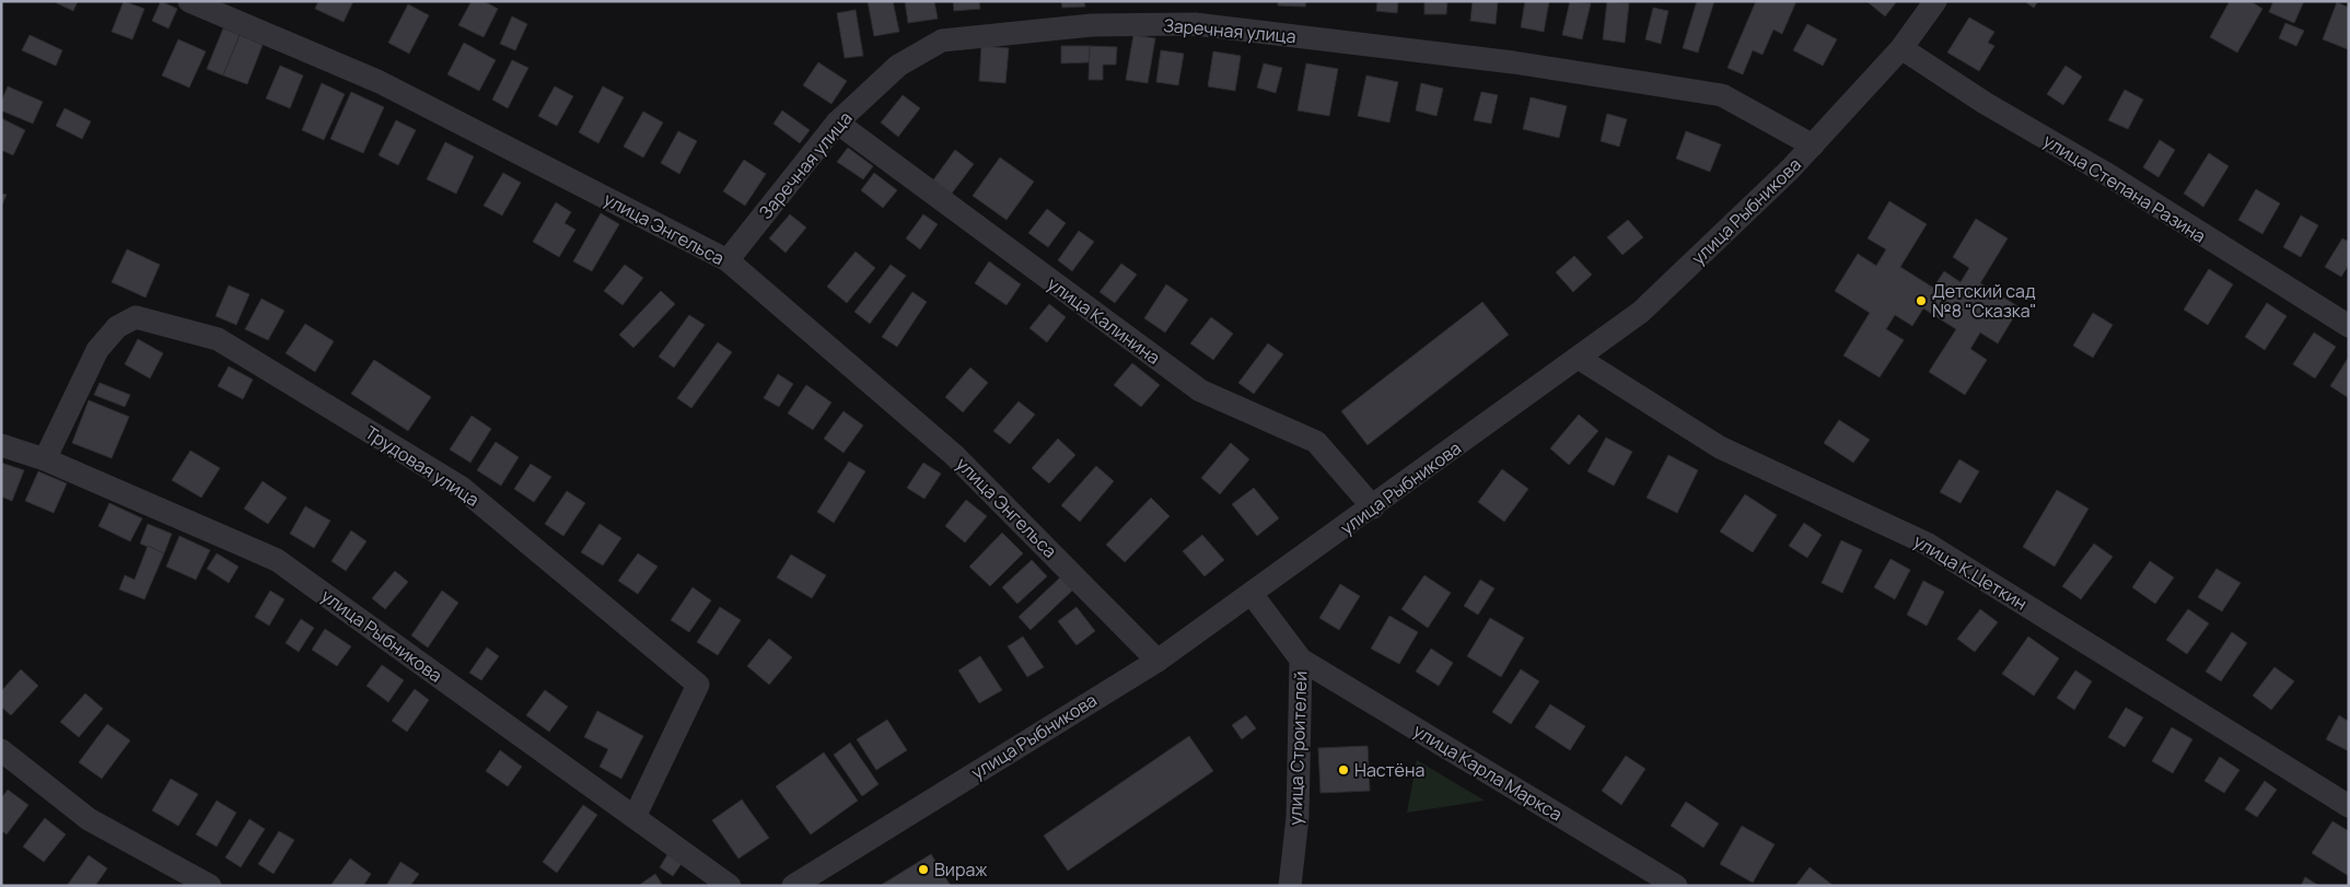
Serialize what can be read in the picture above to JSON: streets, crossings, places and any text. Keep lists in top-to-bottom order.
{
  "streets": {
    "street": [
      "Заречная улица",
      "улица Степана Разина",
      "улица Рыбникова",
      "улица Энгельса",
      "улица Калинина",
      "Трудовая улица",
      "улица К.Цеткин",
      "улица Строителей",
      "улица Карла Маркса"
    ]
  },
  "crossings": [
    ["Заречная улица", "улица Рыбникова"],
    ["Заречная улица", "улица Энгельса"],
    ["Заречная улица", "улица Калинина"],
    ["улица Степана Разина", "улица Рыбникова"],
    ["улица Рыбникова", "улица Энгельса"],
    ["улица Рыбникова", "улица Калинина"],
    ["улица Рыбникова", "Трудовая улица"],
    ["улица Рыбникова", "улица К.Цеткин"],
    ["улица Рыбникова", "улица Строителей"],
    ["улица Строителей", "улица Карла Маркса"]
  ],
  "places": ["Детский сад №8 \"Сказка\"", "Настёна", "Вираж"]
}
